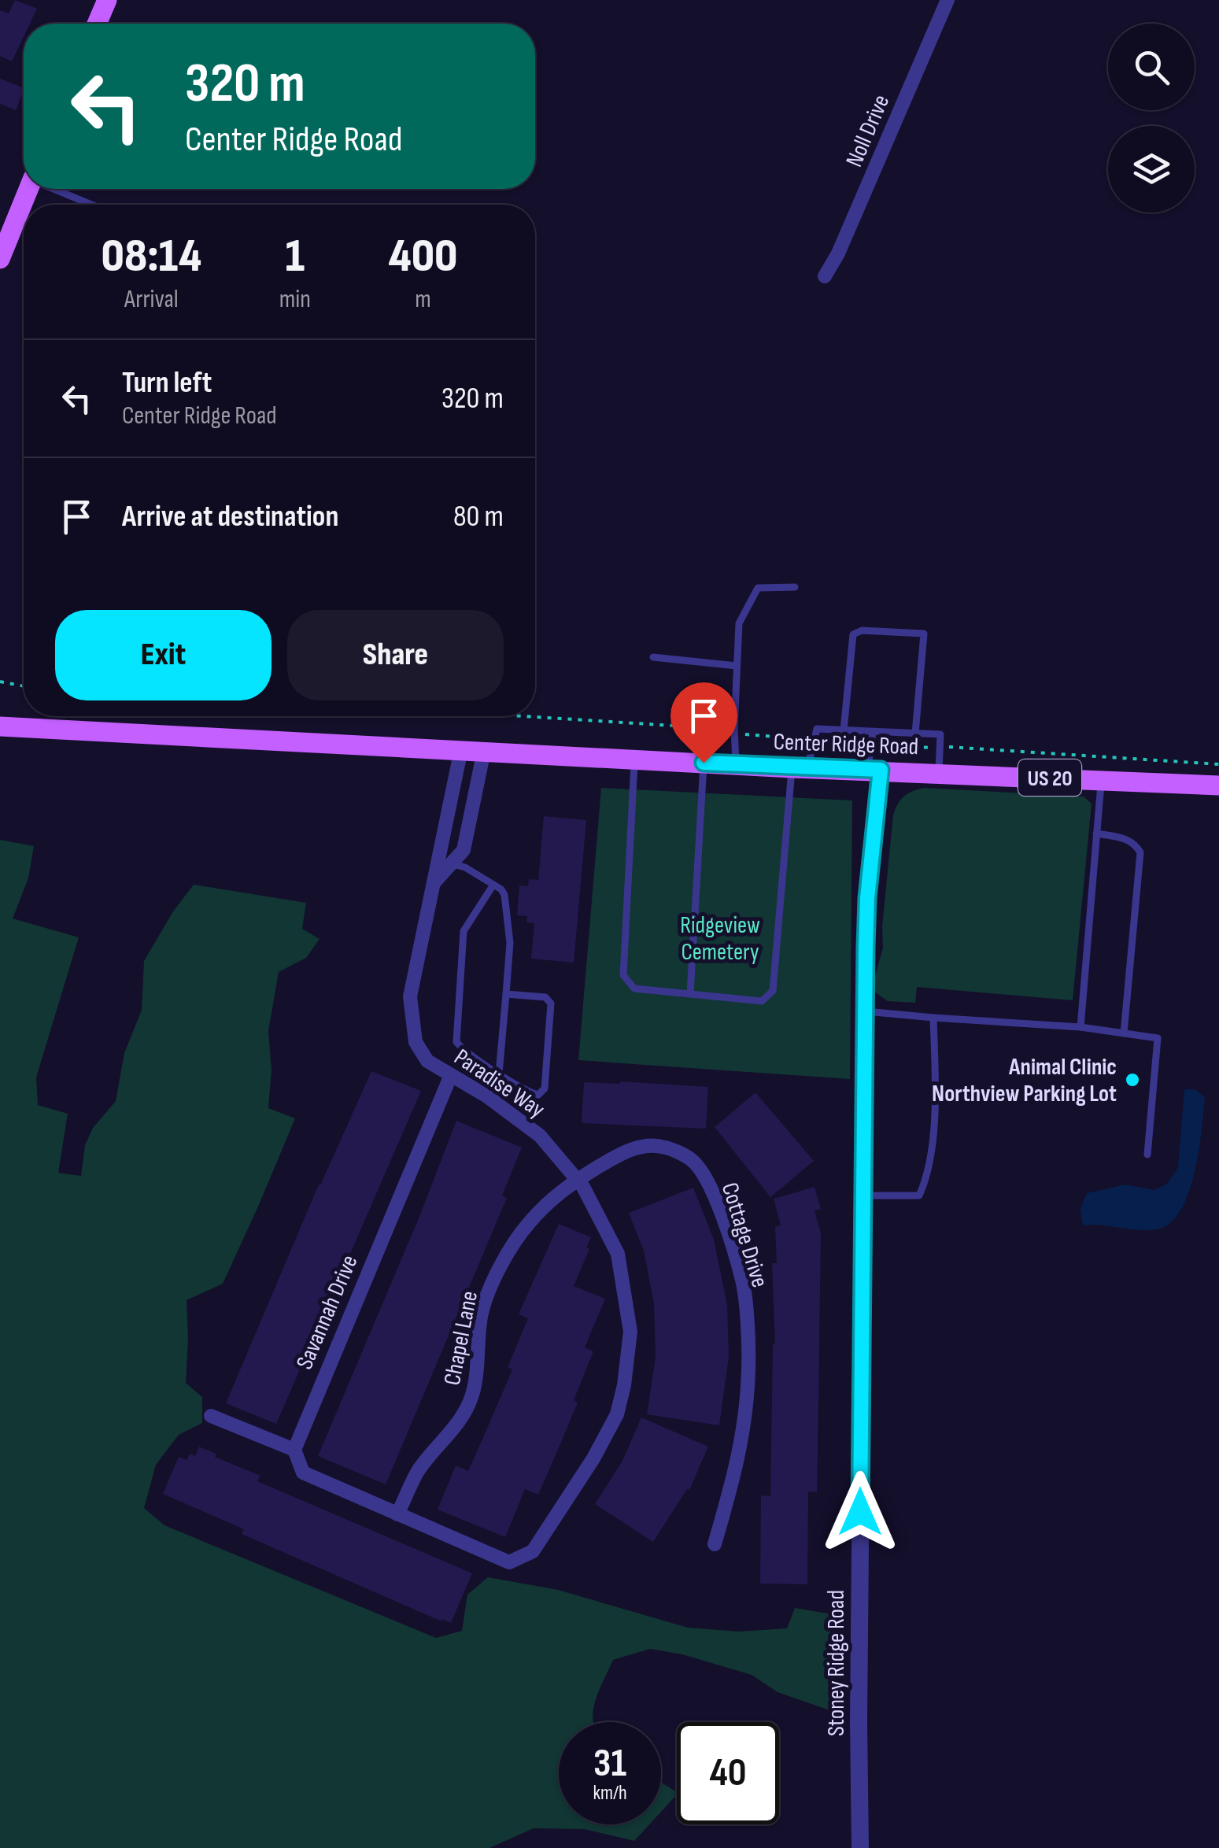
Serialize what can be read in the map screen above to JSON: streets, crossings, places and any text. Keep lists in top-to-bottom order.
{
  "streets": {
    "main road": ["Center Ridge Road", "US 20"],
    "street": [
      "Noll Drive",
      "Paradise Way",
      "Cottage Drive",
      "Savannah Drive",
      "Chapel Lane",
      "Stoney Ridge Road"
    ]
  },
  "crossings": [
    ["Center Ridge Road", "Paradise Way"],
    ["Center Ridge Road", "Stoney Ridge Road"],
    ["Paradise Way", "Cottage Drive"],
    ["Paradise Way", "Savannah Drive"],
    ["Paradise Way", "Chapel Lane"],
    ["Cottage Drive", "Chapel Lane"]
  ],
  "parks": ["Ridgeview Cemetery"],
  "places": ["Animal Clinic Northview Parking Lot"],
  "page": {
    "turn": ["320 m", "Center Ridge Road"],
    "eta": [
      "08:14",
      "Arrival",
      "1",
      "min",
      "400",
      "m"
    ],
    "list": [
      {
        "name": "Turn left",
        "note": "Center Ridge Road",
        "value": "320 m"
      },
      {
        "name": "Arrive at destination",
        "value": "80 m"
      }
    ],
    "buttons": ["Exit", "Share"],
    "speed": "31 km/h",
    "limit": "40"
  }
}
